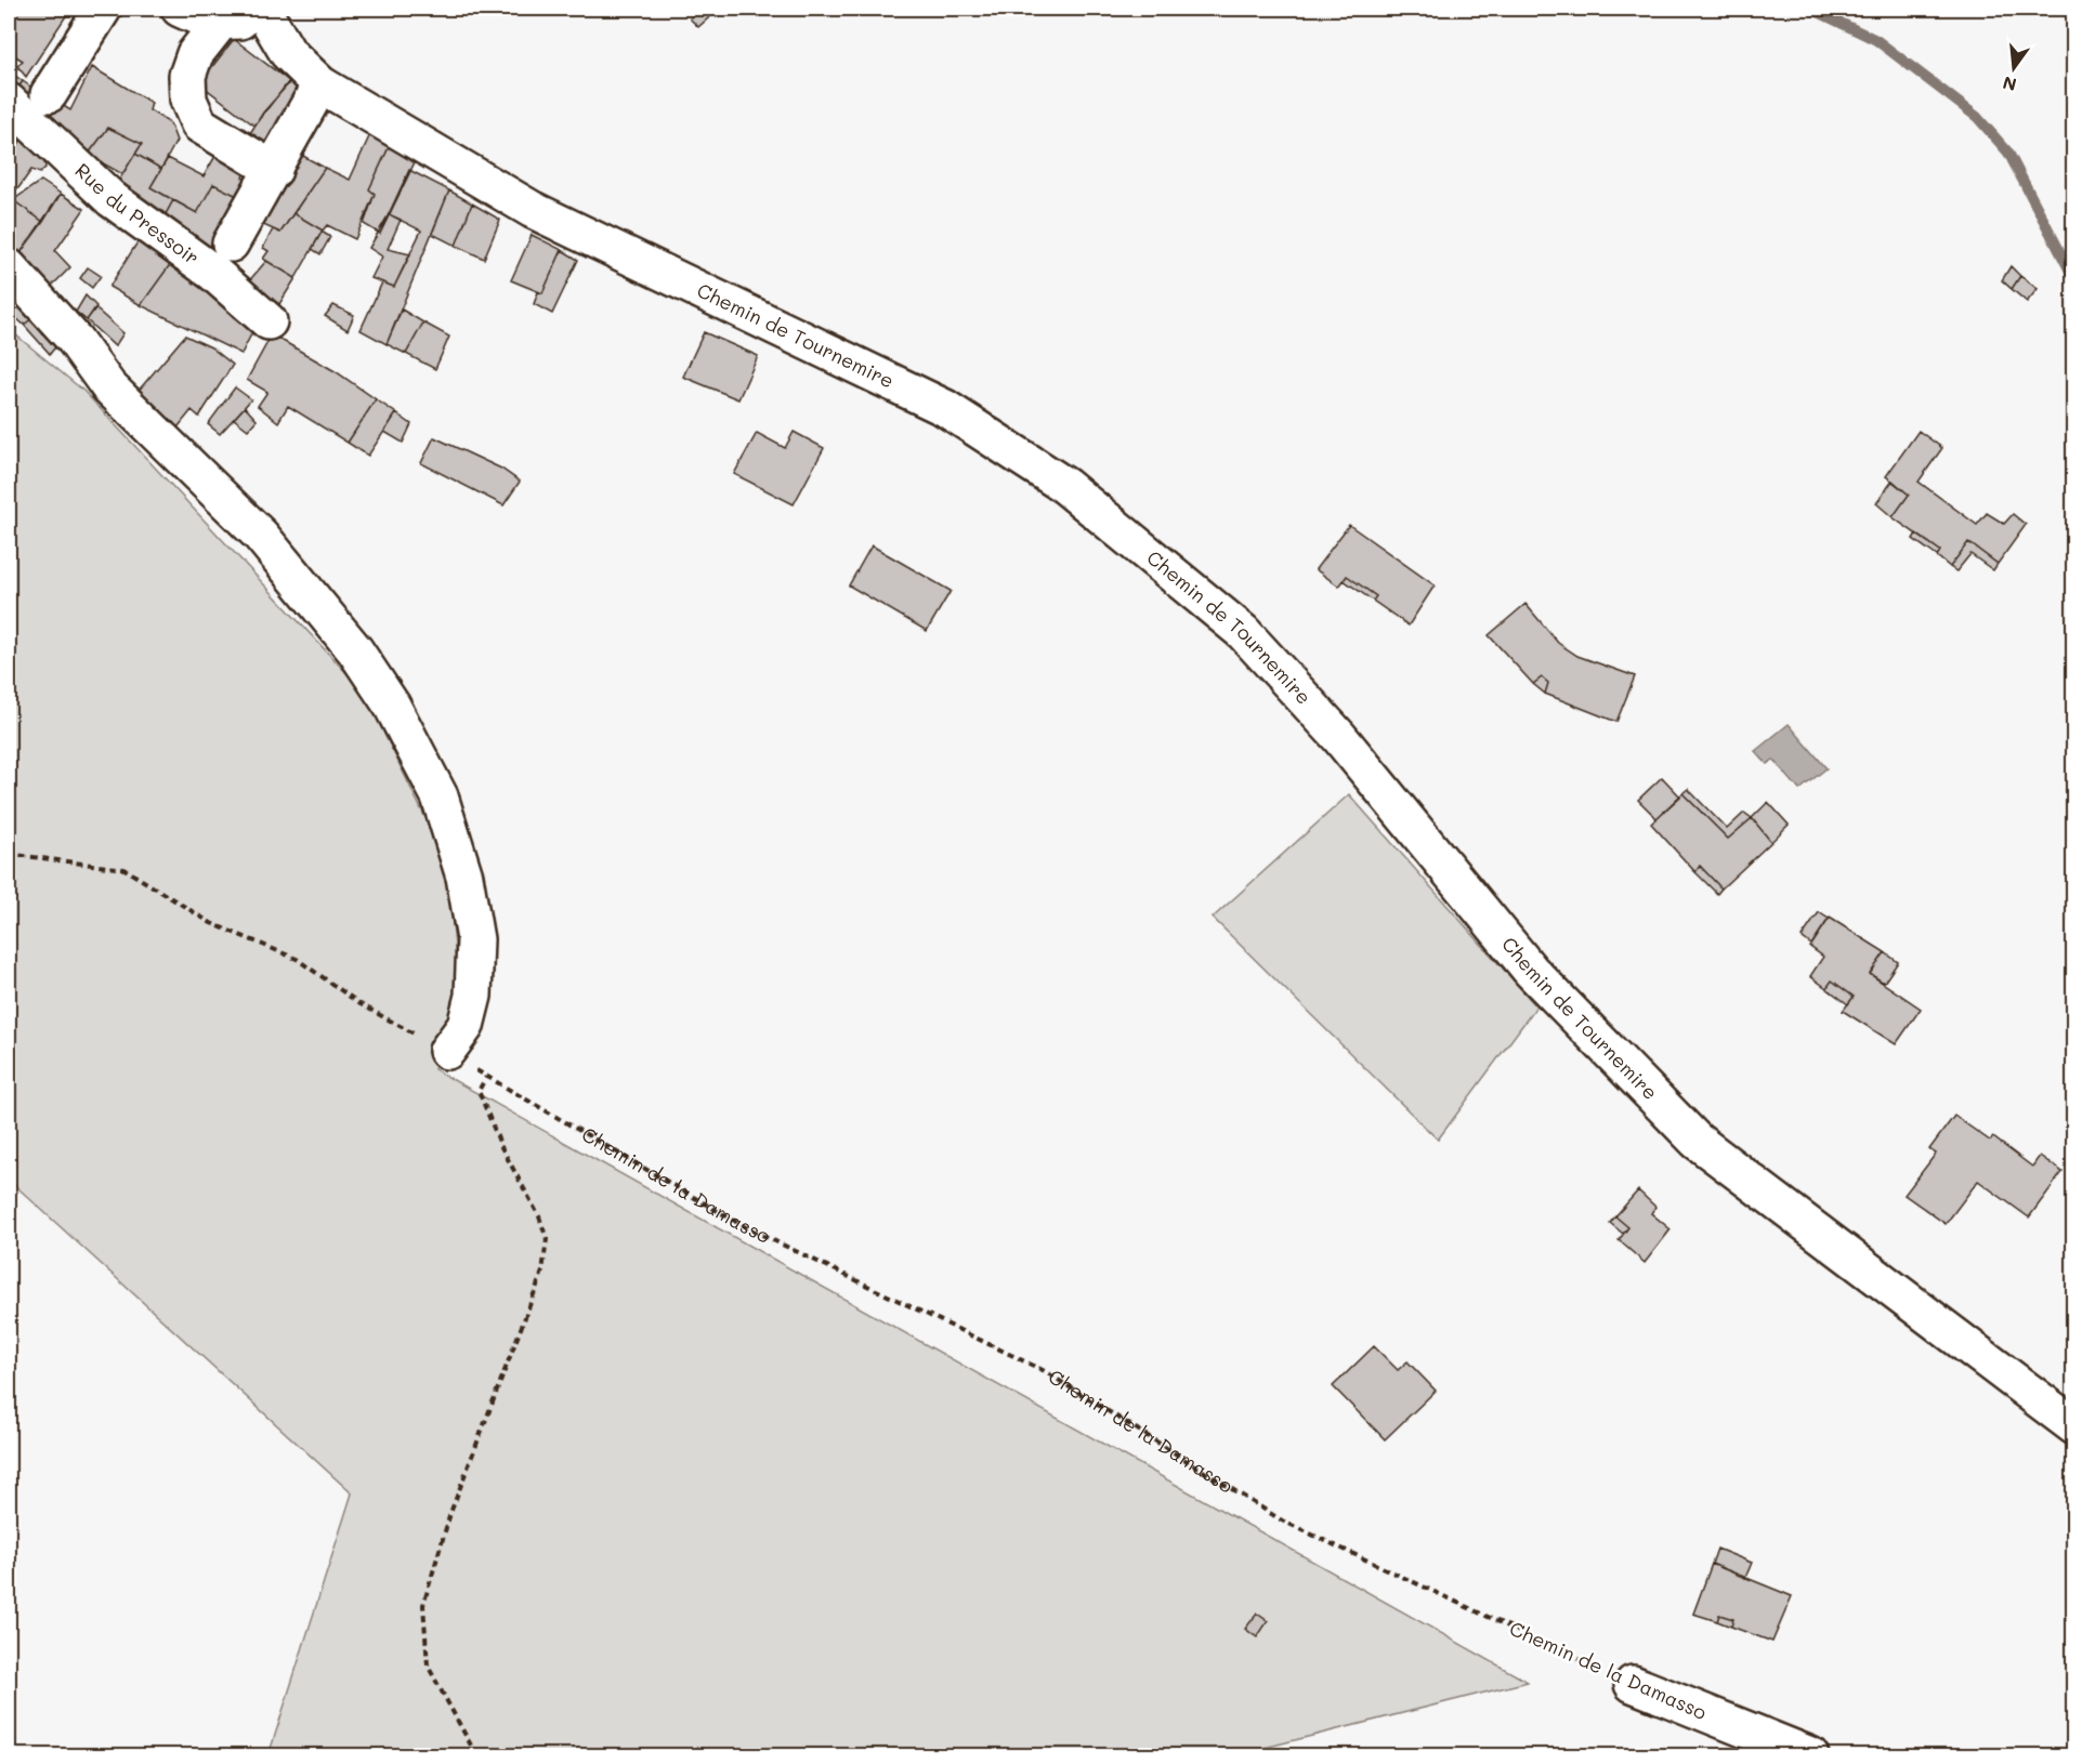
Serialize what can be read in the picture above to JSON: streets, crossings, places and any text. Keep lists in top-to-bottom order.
{
  "streets": {
    "street": ["Rue du Pressoir", "Chemin de Tournemire", "Chemin de la Damasso"]
  },
  "north": "bottom"
}
